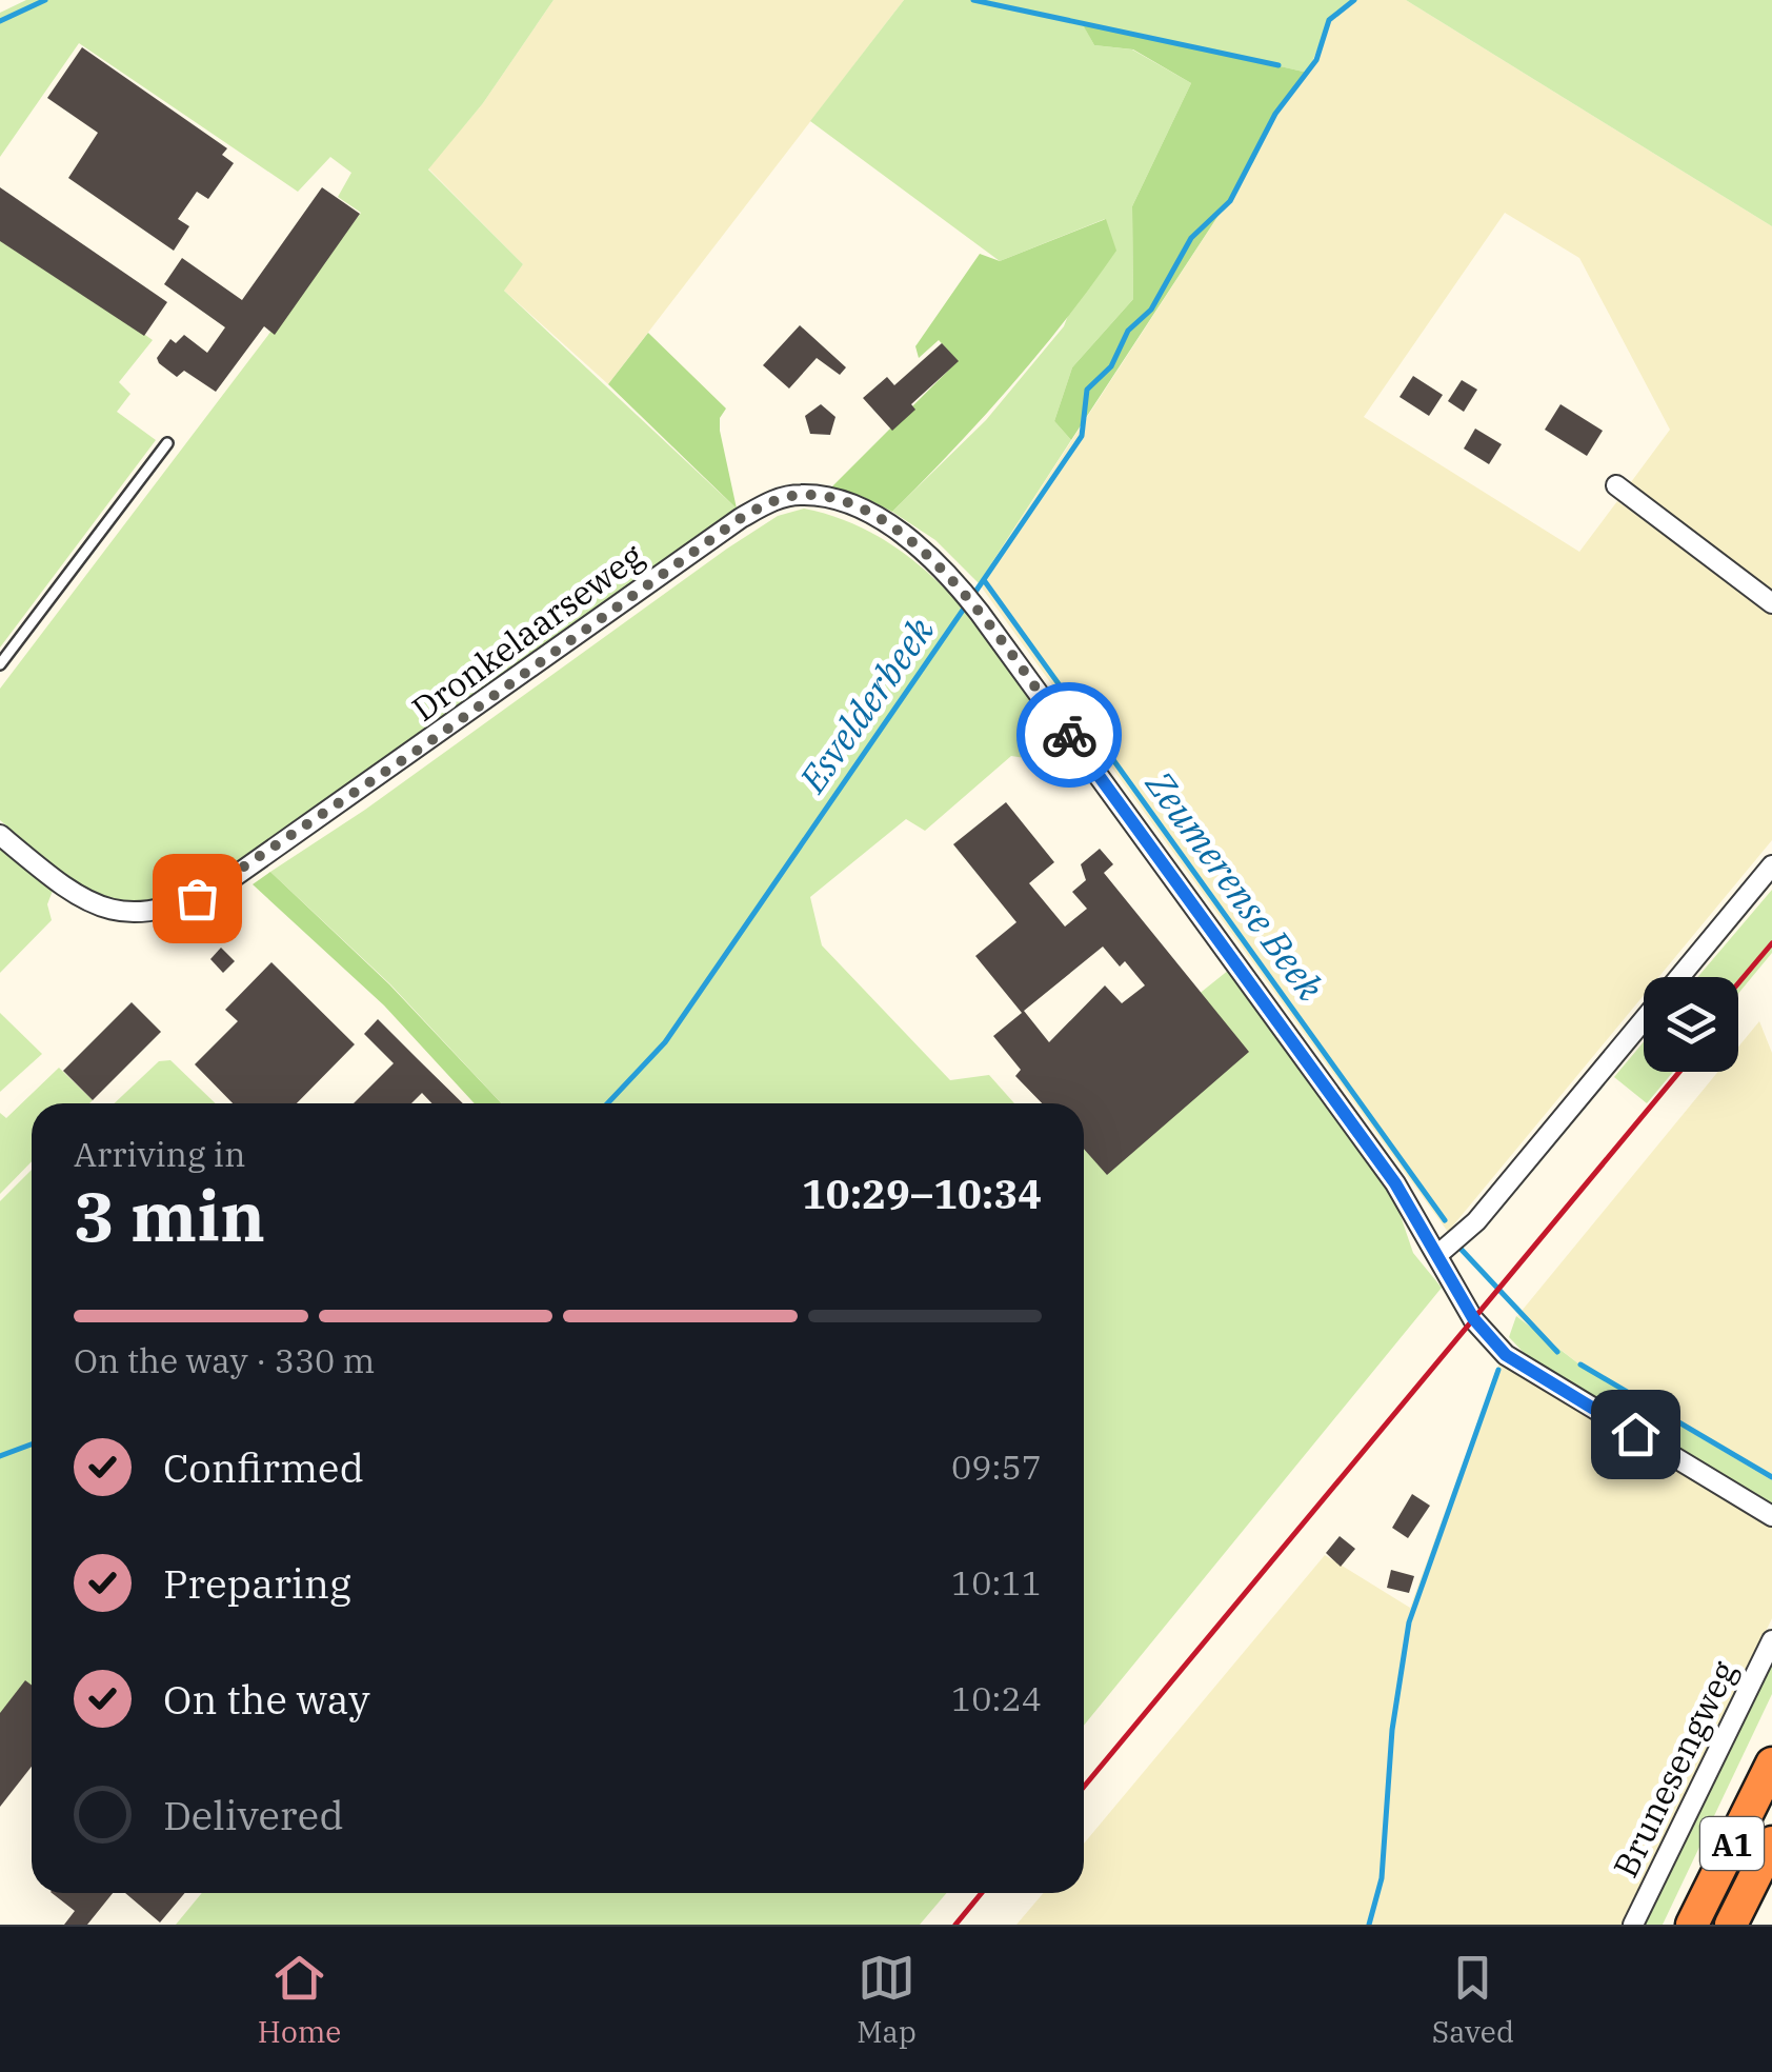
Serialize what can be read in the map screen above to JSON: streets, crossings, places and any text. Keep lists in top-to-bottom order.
{
  "streets": {
    "highway": ["A1"],
    "street": ["Dronkelaarseweg", "Brunesengweg"]
  },
  "water": ["Esvelderbeek", "Zeumerense Beek"],
  "page": {
    "heading": ["3 min", "Arriving in", "10:29–10:34"],
    "bar": "On the way · 330 m",
    "list": [
      ["Confirmed", "09:57"],
      ["Preparing", "10:11"],
      ["On the way", "10:24"],
      "Delivered"
    ],
    "tabs": ["Home", "Map", "Saved"]
  }
}
